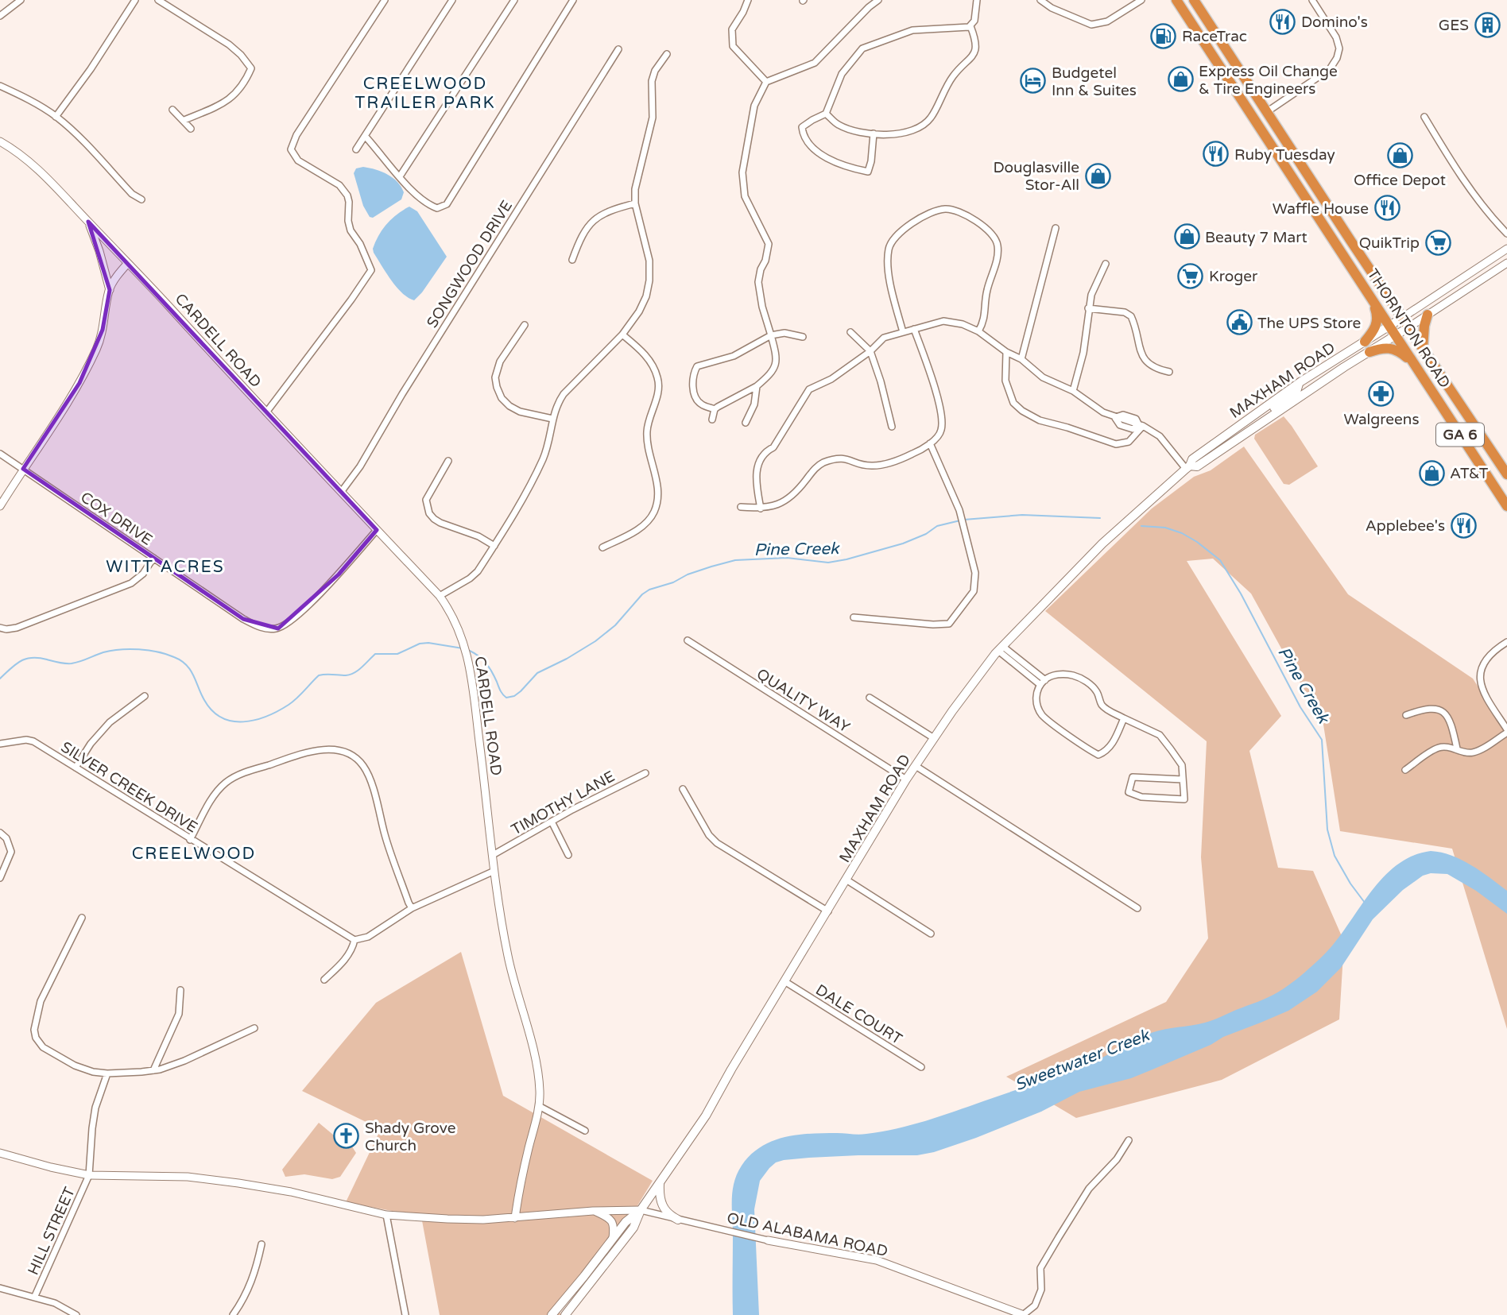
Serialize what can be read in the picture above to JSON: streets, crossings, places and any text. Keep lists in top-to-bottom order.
{
  "streets": {
    "highway": ["THORNTON ROAD", "GA 6"],
    "main road": ["MAXHAM ROAD"],
    "street": [
      "SONGWOOD DRIVE",
      "CARDELL ROAD",
      "COX DRIVE",
      "QUALITY WAY",
      "SILVER CREEK DRIVE",
      "TIMOTHY LANE",
      "DALE COURT",
      "HILL STREET",
      "OLD ALABAMA ROAD"
    ]
  },
  "crossings": [
    ["SONGWOOD DRIVE", "CARDELL ROAD"],
    ["THORNTON ROAD", "MAXHAM ROAD"],
    ["CARDELL ROAD", "COX DRIVE"],
    ["CARDELL ROAD", "TIMOTHY LANE"],
    ["MAXHAM ROAD", "QUALITY WAY"],
    ["MAXHAM ROAD", "DALE COURT"],
    ["MAXHAM ROAD", "OLD ALABAMA ROAD"]
  ],
  "districts": ["CREELWOOD TRAILER PARK", "WITT ACRES", "CREELWOOD"],
  "water": ["Pine Creek", "Sweetwater Creek"],
  "places": {
    "restaurant": [
      "Domino's",
      "Ruby Tuesday",
      "Waffle House",
      "Applebee's"
    ],
    "building": ["GES"],
    "fuel station": ["RaceTrac"],
    "shop": [
      "Express Oil Change & Tire Engineers",
      "Office Depot",
      "Douglasville Stor-All",
      "Beauty 7 Mart",
      "AT&T"
    ],
    "hotel": ["Budgetel Inn & Suites"],
    "supermarket": ["QuikTrip", "Kroger"],
    "public building": ["The UPS Store"],
    "pharmacy": ["Walgreens"],
    "church": ["Shady Grove Church"]
  }
}
